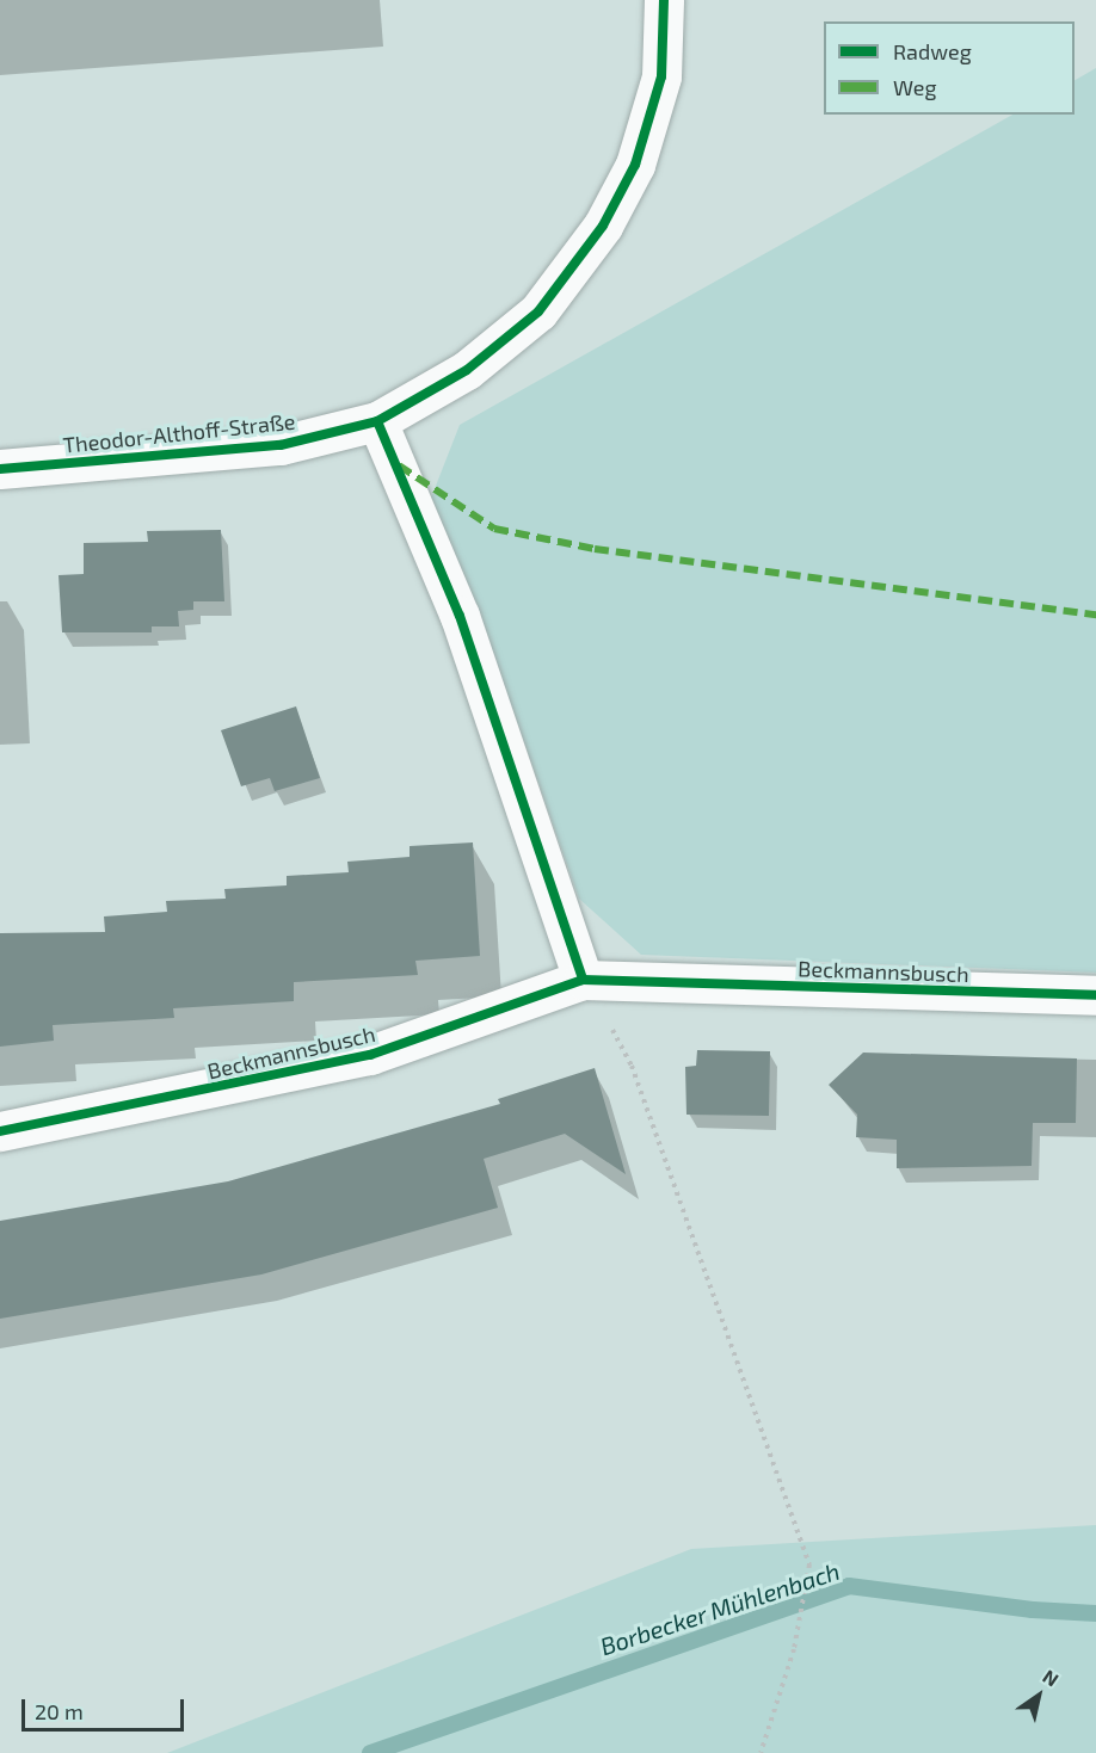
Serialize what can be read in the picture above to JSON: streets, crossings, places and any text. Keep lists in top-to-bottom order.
{
  "streets": {
    "street": ["Theodor-Althoff-Straße", "Beckmannsbusch"]
  },
  "water": ["Borbecker Mühlenbach"],
  "legend": ["Radweg", "Weg"],
  "scale_bar": "20 m",
  "north": "top right"
}
